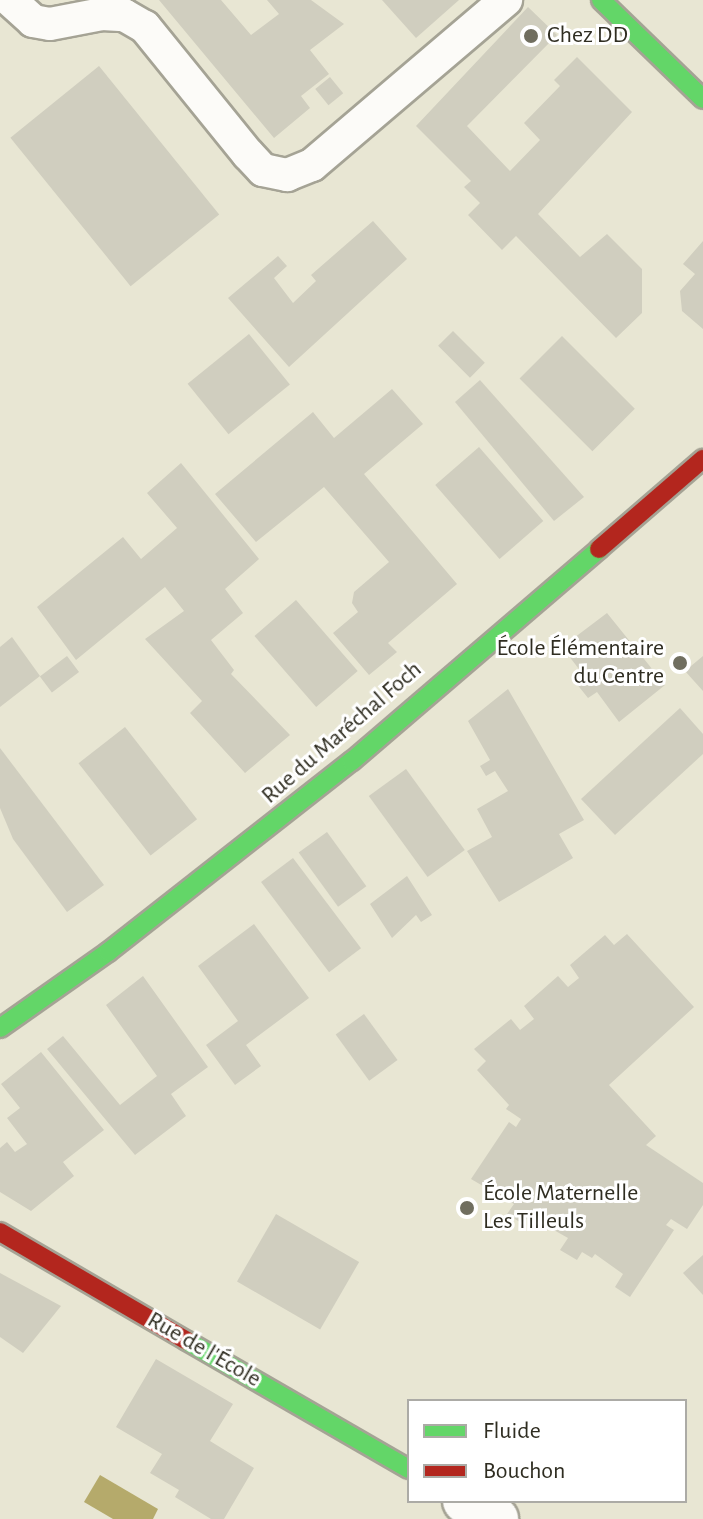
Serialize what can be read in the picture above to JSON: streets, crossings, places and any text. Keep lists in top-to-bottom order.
{
  "streets": {
    "street": ["Rue du Maréchal Foch", "Rue de l'École"]
  },
  "places": ["Chez DD", "École Élémentaire du Centre", "École Maternelle Les Tilleuls"],
  "legend": ["Fluide", "Bouchon"]
}
